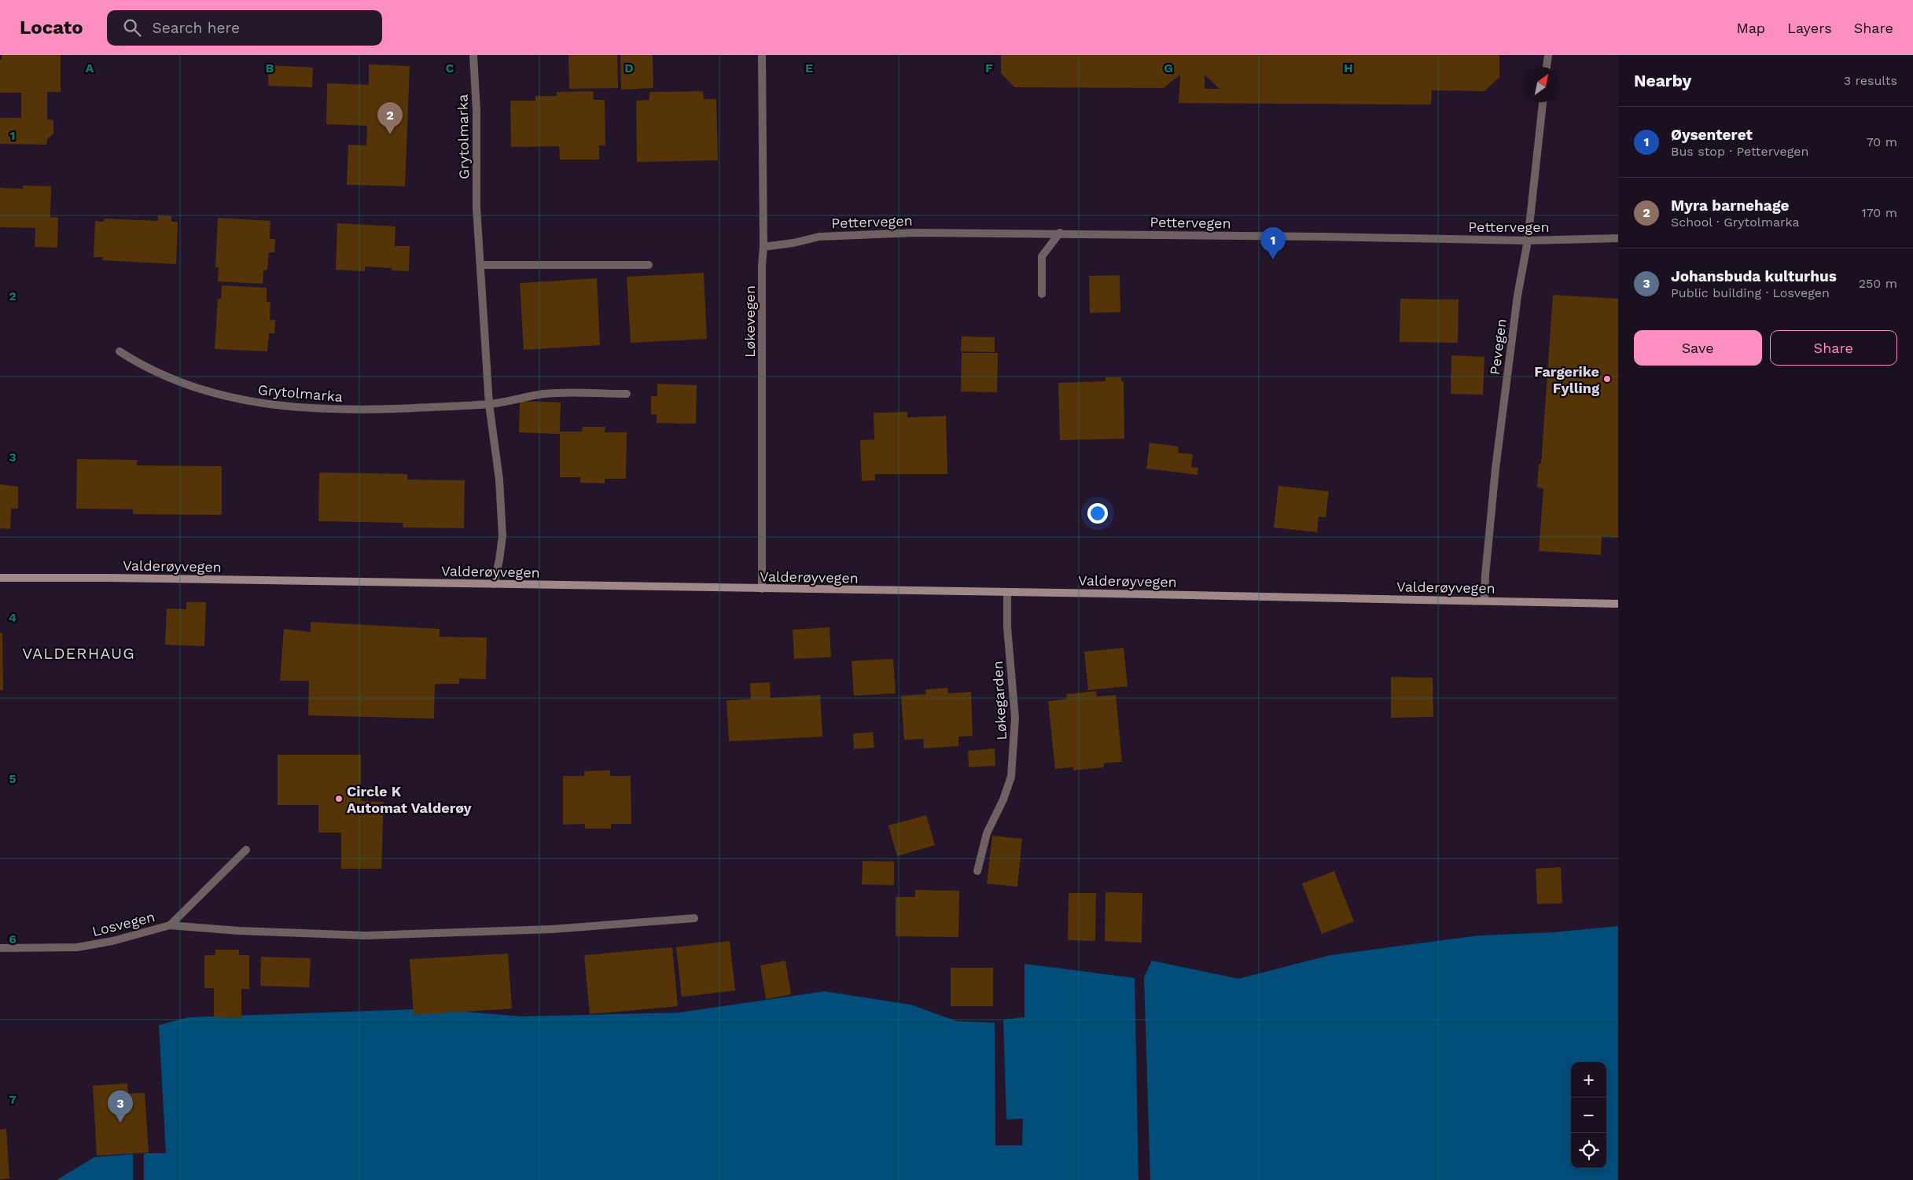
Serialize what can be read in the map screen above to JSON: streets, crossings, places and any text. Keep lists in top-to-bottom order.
{
  "streets": {
    "main road": ["Valderøyvegen"],
    "street": [
      "Grytolmarka",
      "Pettervegen",
      "Løkevegen",
      "Pevegen",
      "Løkegarden",
      "Losvegen"
    ]
  },
  "crossings": [
    ["Grytolmarka", "Valderøyvegen"],
    ["Pettervegen", "Løkevegen"],
    ["Pettervegen", "Pevegen"],
    ["Løkevegen", "Valderøyvegen"],
    ["Pevegen", "Valderøyvegen"],
    ["Valderøyvegen", "Løkegarden"]
  ],
  "districts": ["VALDERHAUG"],
  "places": ["Fargerike Fylling", "Circle K Automat Valderøy"],
  "north": "top right",
  "page": {
    "header": "Locato",
    "search": "Search here",
    "nav": ["Map", "Layers", "Share"],
    "heading": ["Nearby", "3 results"],
    "pins": ["2", "1", "3"],
    "list": [
      {
        "mark": "1",
        "name": "Øysenteret",
        "note": "Bus stop · Pettervegen",
        "value": "70 m"
      },
      {
        "mark": "2",
        "name": "Myra barnehage",
        "note": "School · Grytolmarka",
        "value": "170 m"
      },
      {
        "mark": "3",
        "name": "Johansbuda kulturhus",
        "note": "Public building · Losvegen",
        "value": "250 m"
      }
    ],
    "buttons": ["Save", "Share"],
    "map_buttons": ["+", "−"]
  },
  "grid": {
    "columns": [
      "A",
      "B",
      "C",
      "D",
      "E",
      "F",
      "G",
      "H"
    ],
    "rows": [
      "1",
      "2",
      "3",
      "4",
      "5",
      "6",
      "7"
    ]
  }
}
